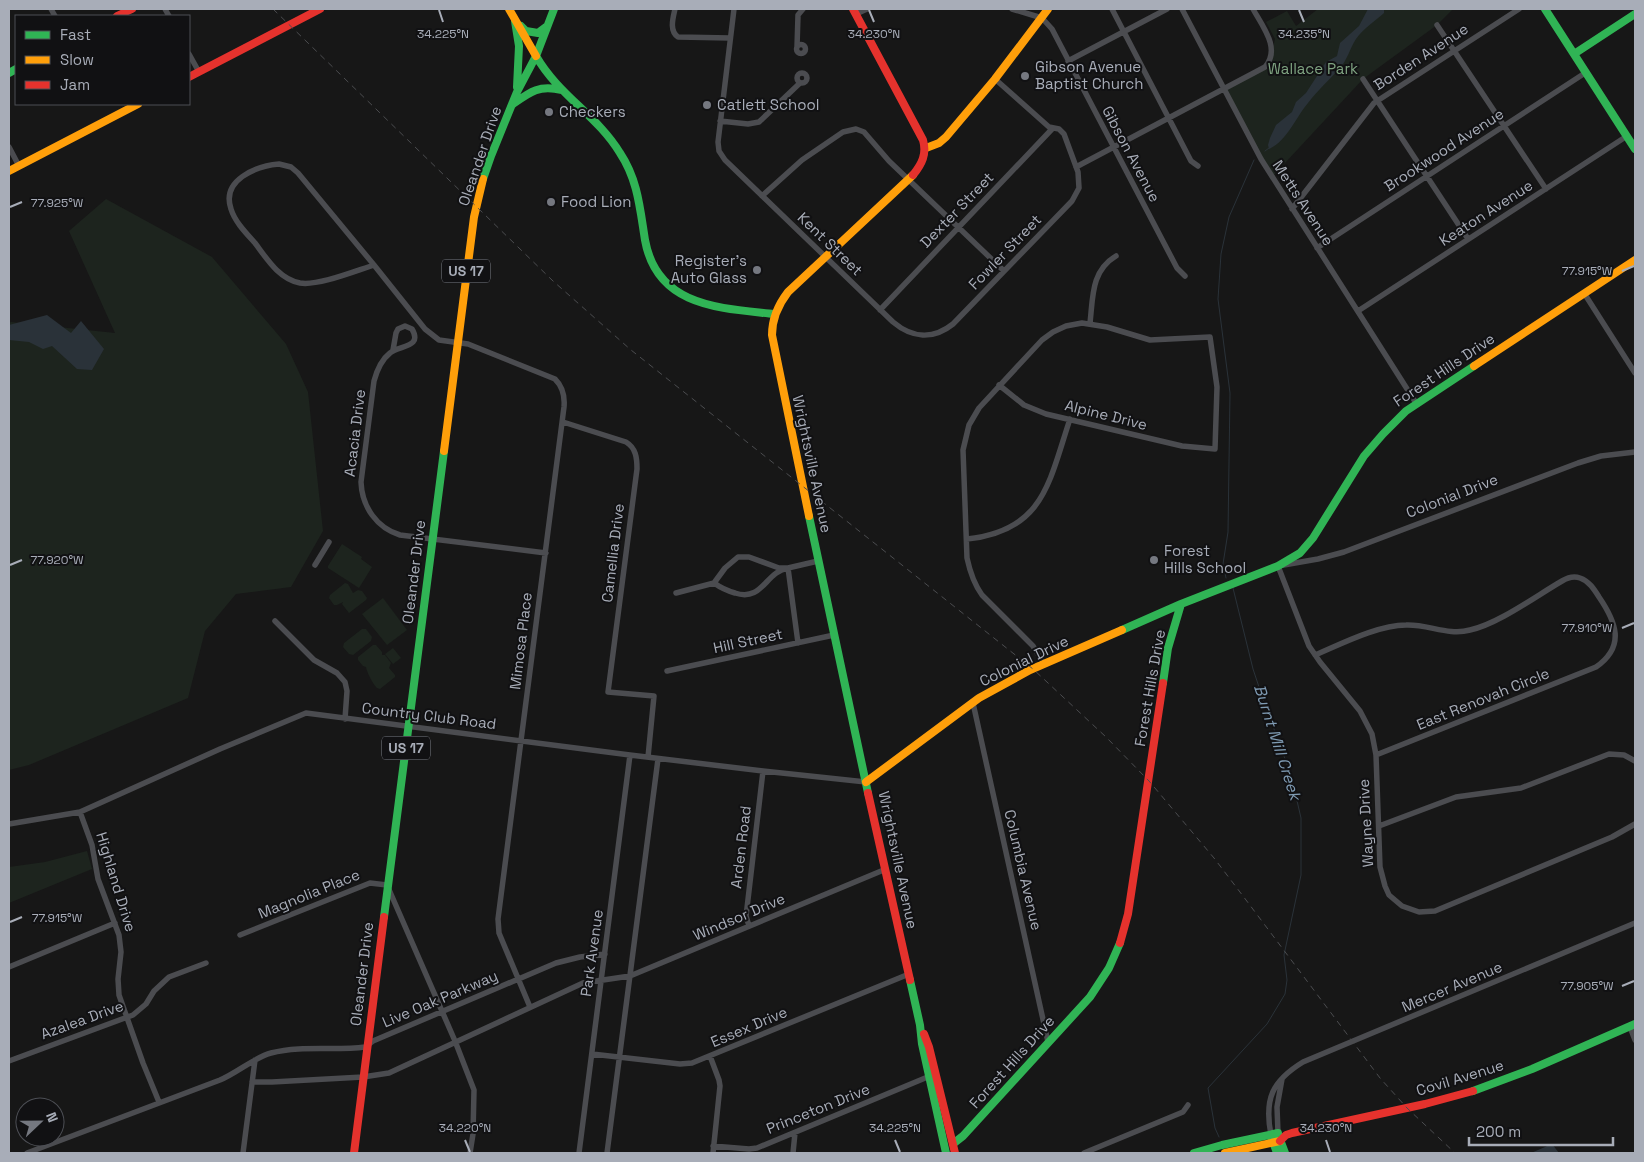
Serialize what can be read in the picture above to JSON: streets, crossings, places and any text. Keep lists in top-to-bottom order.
{
  "streets": {
    "street": [
      "Borden Avenue",
      "Brookwood Avenue",
      "Gibson Avenue",
      "Oleander Drive",
      "Metts Avenue",
      "Dexter Street",
      "Keaton Avenue",
      "Kent Street",
      "Fowler Street",
      "US 17",
      "Forest Hills Drive",
      "Alpine Drive",
      "Acacia Drive",
      "Wrightsville Avenue",
      "Colonial Drive",
      "Camellia Drive",
      "Mimosa Place",
      "Hill Street",
      "East Renovah Circle",
      "Country Club Road",
      "Wayne Drive",
      "Arden Road",
      "Columbia Avenue",
      "Highland Drive",
      "Magnolia Place",
      "Windsor Drive",
      "Park Avenue",
      "Mercer Avenue",
      "Live Oak Parkway",
      "Azalea Drive",
      "Essex Drive",
      "Covil Avenue",
      "Princeton Drive"
    ]
  },
  "crossings": [
    ["Borden Avenue", "Metts Avenue"],
    ["Brookwood Avenue", "Metts Avenue"],
    ["Oleander Drive", "US 17"],
    ["Oleander Drive", "Acacia Drive"],
    ["Oleander Drive", "Mimosa Place"],
    ["Oleander Drive", "Country Club Road"],
    ["Oleander Drive", "Magnolia Place"],
    ["Oleander Drive", "Live Oak Parkway"],
    ["Metts Avenue", "Keaton Avenue"],
    ["Metts Avenue", "Forest Hills Drive"],
    ["Dexter Street", "Kent Street"],
    ["Dexter Street", "Fowler Street"],
    ["Kent Street", "Fowler Street"],
    ["Kent Street", "Wrightsville Avenue"],
    ["Forest Hills Drive", "Wrightsville Avenue"],
    ["Forest Hills Drive", "Colonial Drive"],
    ["Forest Hills Drive", "Wayne Drive"],
    ["Forest Hills Drive", "Columbia Avenue"],
    ["Acacia Drive", "Mimosa Place"],
    ["Wrightsville Avenue", "Colonial Drive"],
    ["Wrightsville Avenue", "Hill Street"],
    ["Wrightsville Avenue", "Country Club Road"],
    ["Wrightsville Avenue", "Windsor Drive"],
    ["Wrightsville Avenue", "Essex Drive"],
    ["Wrightsville Avenue", "Princeton Drive"],
    ["Colonial Drive", "Country Club Road"],
    ["Colonial Drive", "Wayne Drive"],
    ["Colonial Drive", "Columbia Avenue"],
    ["Camellia Drive", "Mimosa Place"],
    ["Camellia Drive", "Country Club Road"],
    ["Mimosa Place", "Country Club Road"],
    ["Mimosa Place", "Live Oak Parkway"],
    ["East Renovah Circle", "Wayne Drive"],
    ["Country Club Road", "Arden Road"],
    ["Country Club Road", "Highland Drive"],
    ["Country Club Road", "Park Avenue"],
    ["Arden Road", "Windsor Drive"],
    ["Highland Drive", "Live Oak Parkway"],
    ["Highland Drive", "Azalea Drive"],
    ["Windsor Drive", "Park Avenue"],
    ["Park Avenue", "Live Oak Parkway"],
    ["Park Avenue", "Essex Drive"],
    ["Mercer Avenue", "Covil Avenue"]
  ],
  "water": ["Burnt Mill Creek"],
  "parks": ["Wallace Park"],
  "places": [
    "Gibson Avenue Baptist Church",
    "Catlett School",
    "Checkers",
    "Food Lion",
    "Register's Auto Glass",
    "Forest Hills School"
  ],
  "legend": ["Fast", "Slow", "Jam"],
  "scale_bar": "200 m",
  "north": "right",
  "coordinates": [
    "34.225°N",
    "34.230°N",
    "34.235°N",
    "77.925°W",
    "77.915°W",
    "77.920°W",
    "77.910°W",
    "77.905°W",
    "34.220°N"
  ]
}
